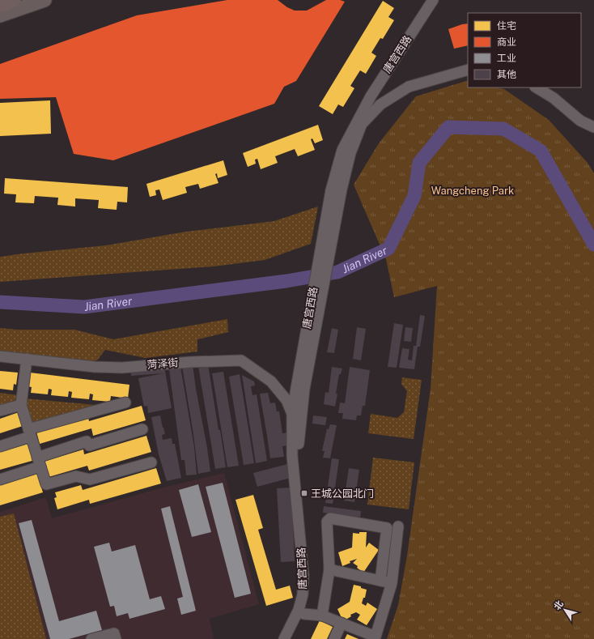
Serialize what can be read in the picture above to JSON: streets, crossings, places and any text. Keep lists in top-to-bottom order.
{
  "streets": {
    "street": ["唐宫西路", "菏泽街"]
  },
  "crossings": [
    ["唐宫西路", "菏泽街"]
  ],
  "water": ["Jian River"],
  "parks": ["Wangcheng Park"],
  "places": {
    "transit": ["王城公园北门"]
  },
  "legend": [
    "住宅",
    "商业",
    "工业",
    "其他"
  ],
  "north": "top left"
}
